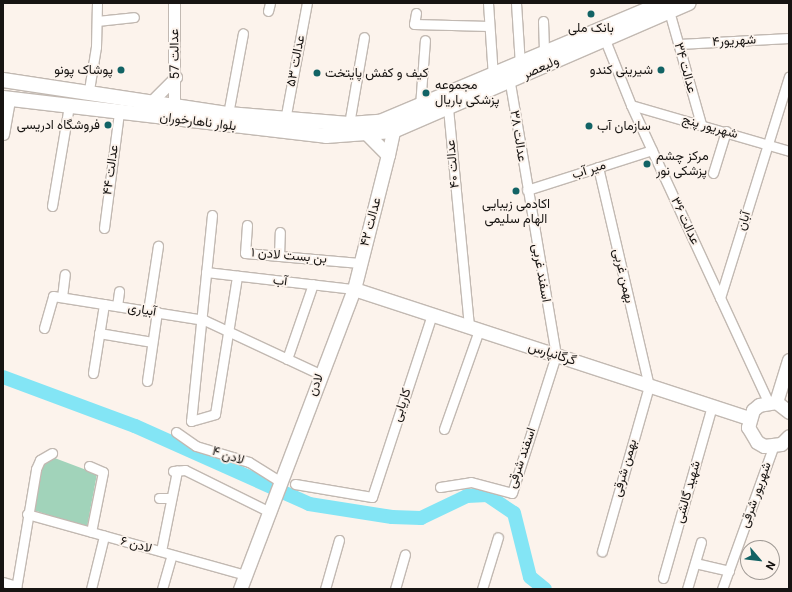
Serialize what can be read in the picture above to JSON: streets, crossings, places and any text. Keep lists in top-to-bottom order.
{
  "streets": {
    "main road": [
      "ولیعصر",
      "بلوار ناهارخوران",
      "عدالت ۴۲",
      "گرگانپارس",
      "لادن"
    ],
    "street": [
      "شهریور۴",
      "عدالت 57",
      "عدالت ۵۳",
      "عدالت ۳۴",
      "شهریور پنج",
      "عدالت ۳۸",
      "عدالت ۴۰",
      "۴۴ عدالت",
      "میر آب",
      "عدالت ۳۶",
      "آبان",
      "۱ بن بست لادن",
      "اسفند غربی",
      "بهمن غربی",
      "آب",
      "آبیاری",
      "کاریابی",
      "۴ لادن",
      "اسفند شرقی",
      "بهمن شرقی",
      "شهید گالشی",
      "شهریور شرقی",
      "۶ لادن"
    ]
  },
  "crossings": [
    ["شهریور۴", "عدالت ۳۴"],
    ["عدالت 57", "بلوار ناهارخوران"],
    ["عدالت ۵۳", "بلوار ناهارخوران"],
    ["ولیعصر", "عدالت ۳۴"],
    ["ولیعصر", "بلوار ناهارخوران"],
    ["ولیعصر", "عدالت ۳۸"],
    ["ولیعصر", "عدالت ۴۰"],
    ["ولیعصر", "عدالت ۳۶"],
    ["ولیعصر", "عدالت ۴۲"],
    ["عدالت ۳۴", "شهریور پنج"],
    ["بلوار ناهارخوران", "۴۴ عدالت"],
    ["بلوار ناهارخوران", "عدالت ۴۲"],
    ["شهریور پنج", "عدالت ۳۶"],
    ["شهریور پنج", "آبان"],
    ["عدالت ۳۸", "میر آب"],
    ["عدالت ۳۸", "اسفند غربی"],
    ["عدالت ۴۰", "گرگانپارس"],
    ["میر آب", "عدالت ۳۶"],
    ["میر آب", "اسفند غربی"],
    ["میر آب", "بهمن غربی"],
    ["عدالت ۳۶", "آبان"],
    ["عدالت ۴۲", "۱ بن بست لادن"],
    ["عدالت ۴۲", "آب"],
    ["عدالت ۴۲", "گرگانپارس"],
    ["عدالت ۴۲", "لادن"],
    ["اسفند غربی", "گرگانپارس"],
    ["اسفند غربی", "اسفند شرقی"],
    ["بهمن غربی", "گرگانپارس"],
    ["بهمن غربی", "بهمن شرقی"],
    ["آب", "گرگانپارس"],
    ["آب", "لادن"],
    ["آبیاری", "لادن"],
    ["گرگانپارس", "لادن"],
    ["گرگانپارس", "کاریابی"],
    ["گرگانپارس", "اسفند شرقی"],
    ["گرگانپارس", "بهمن شرقی"],
    ["گرگانپارس", "شهید گالشی"],
    ["لادن", "۴ لادن"]
  ],
  "places": [
    "بانک ملی",
    "پوشاک پونو",
    "شیرینی کندو",
    "کیف و کفش پایتخت",
    "مجموعه پزشکی باریال",
    "فروشگاه ادریسی",
    "سازمان آب",
    "مرکز چشم پزشکی نور",
    "اکادمی زیبایی الهام سلیمی"
  ],
  "north": "bottom right"
}
